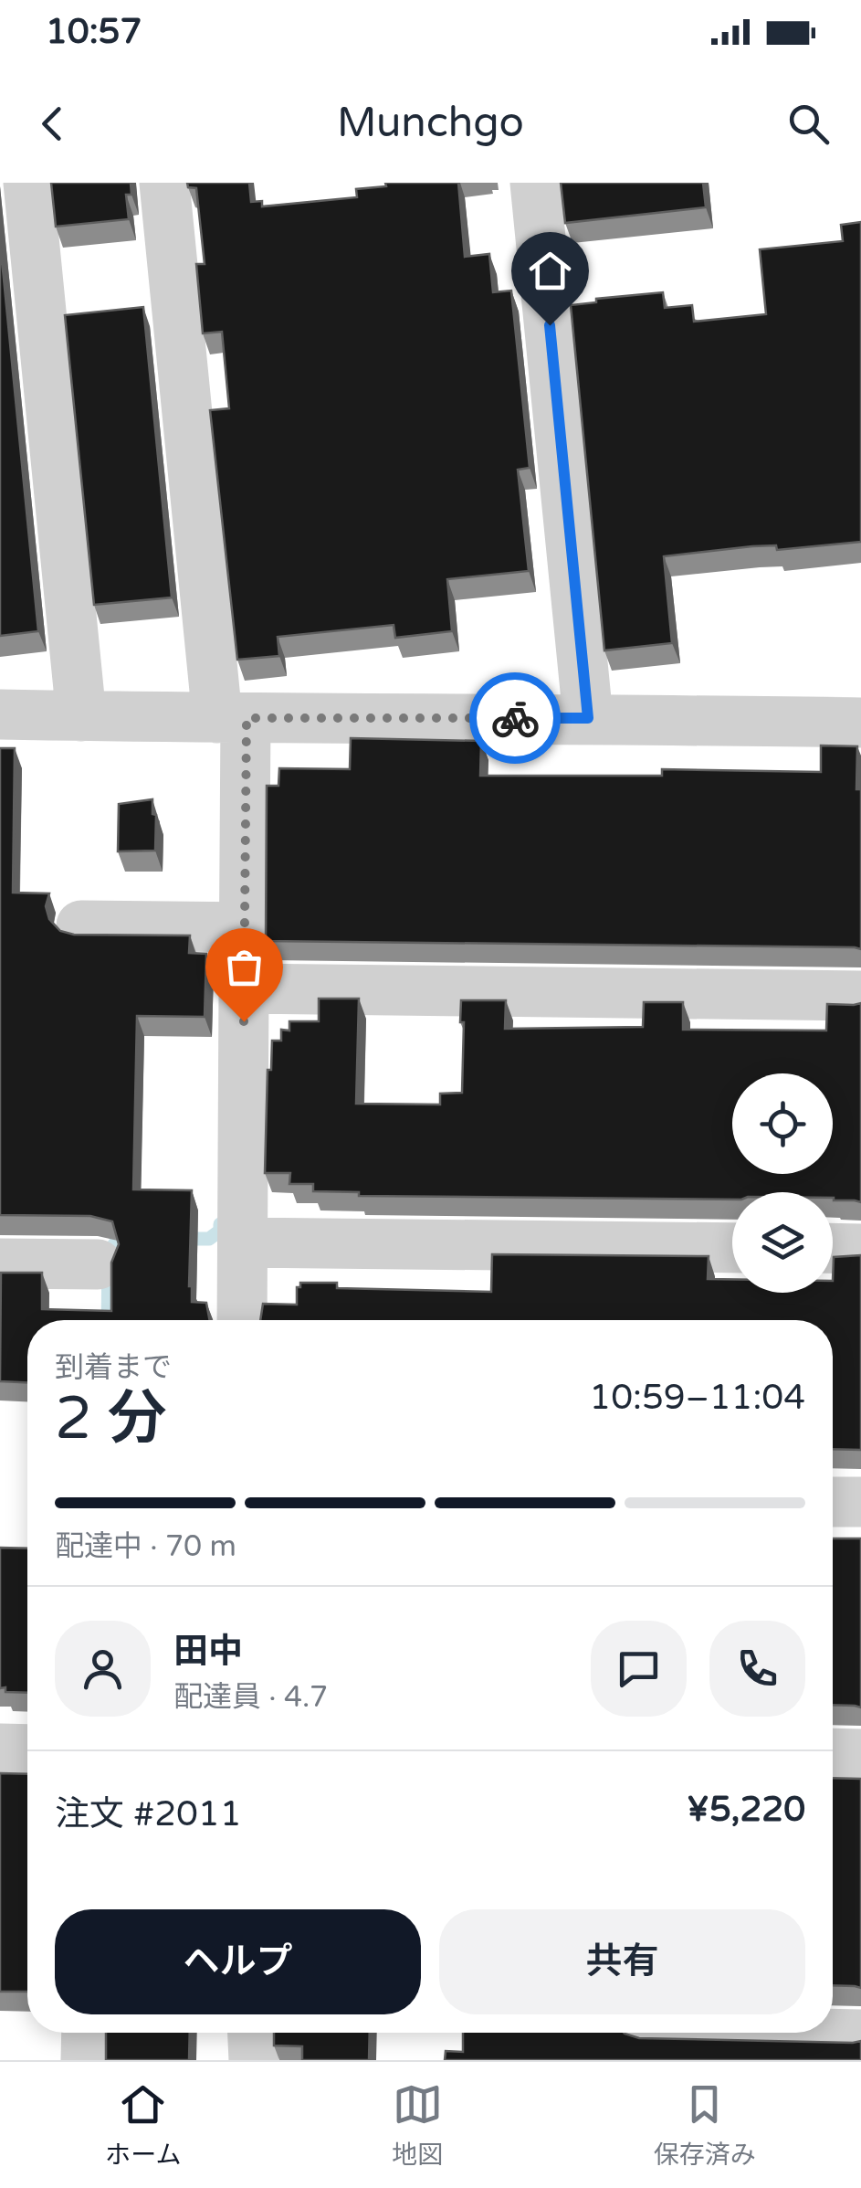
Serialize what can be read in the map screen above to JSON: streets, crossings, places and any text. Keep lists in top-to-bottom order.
{
  "page": {
    "status": "10:57",
    "header": "Munchgo",
    "heading": ["2 分", "到着まで", "10:59–11:04"],
    "panel": [
      "田中",
      "配達員 · 4.7",
      "注文 #2011",
      "¥5,220"
    ],
    "bar": "配達中 · 70 m",
    "buttons": ["ヘルプ", "共有"],
    "tabs": ["ホーム", "地図", "保存済み"]
  }
}
